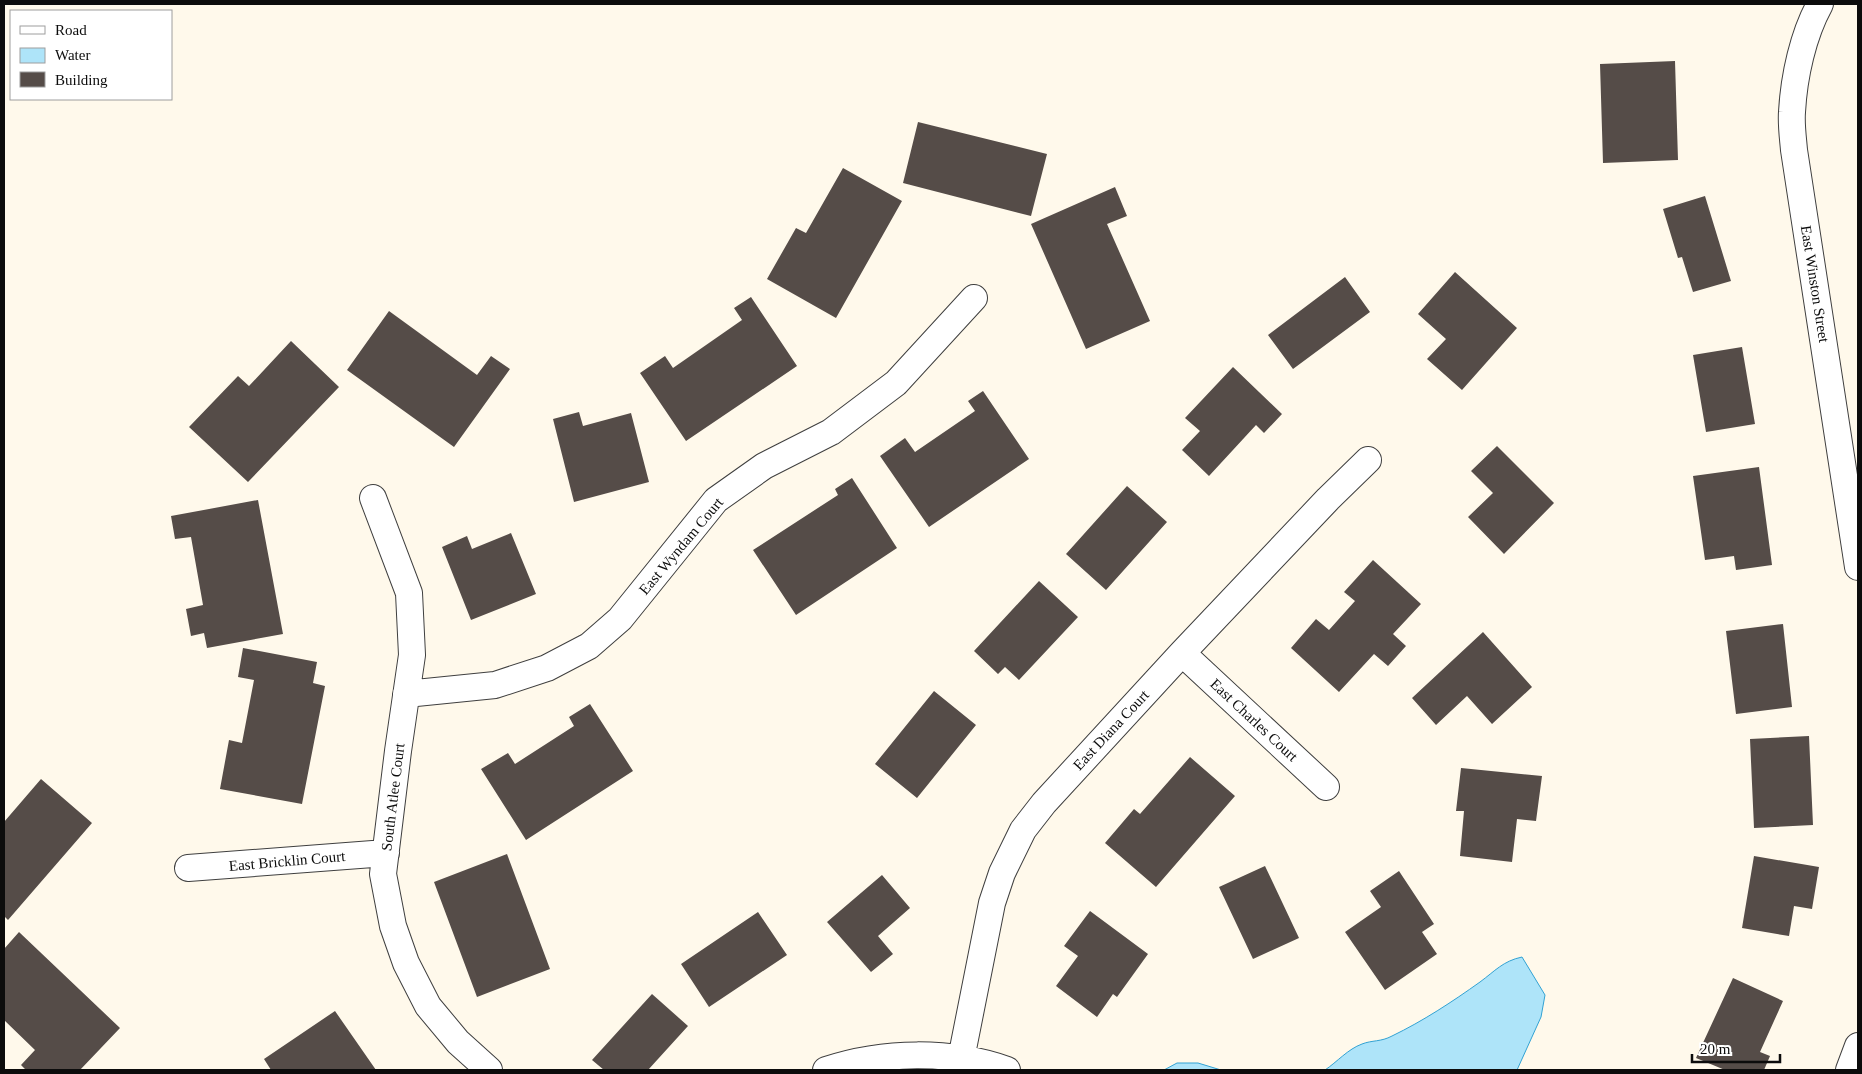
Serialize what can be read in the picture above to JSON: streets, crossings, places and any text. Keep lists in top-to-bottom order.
{
  "streets": {
    "street": [
      "East Winston Street",
      "East Wyndam Court",
      "East Charles Court",
      "East Diana Court",
      "South Atlee Court",
      "East Bricklin Court"
    ]
  },
  "crossings": [
    ["East Wyndam Court", "South Atlee Court"],
    ["East Charles Court", "East Diana Court"],
    ["South Atlee Court", "East Bricklin Court"]
  ],
  "legend": ["Road", "Water", "Building"],
  "scale_bar": "20 m"
}
